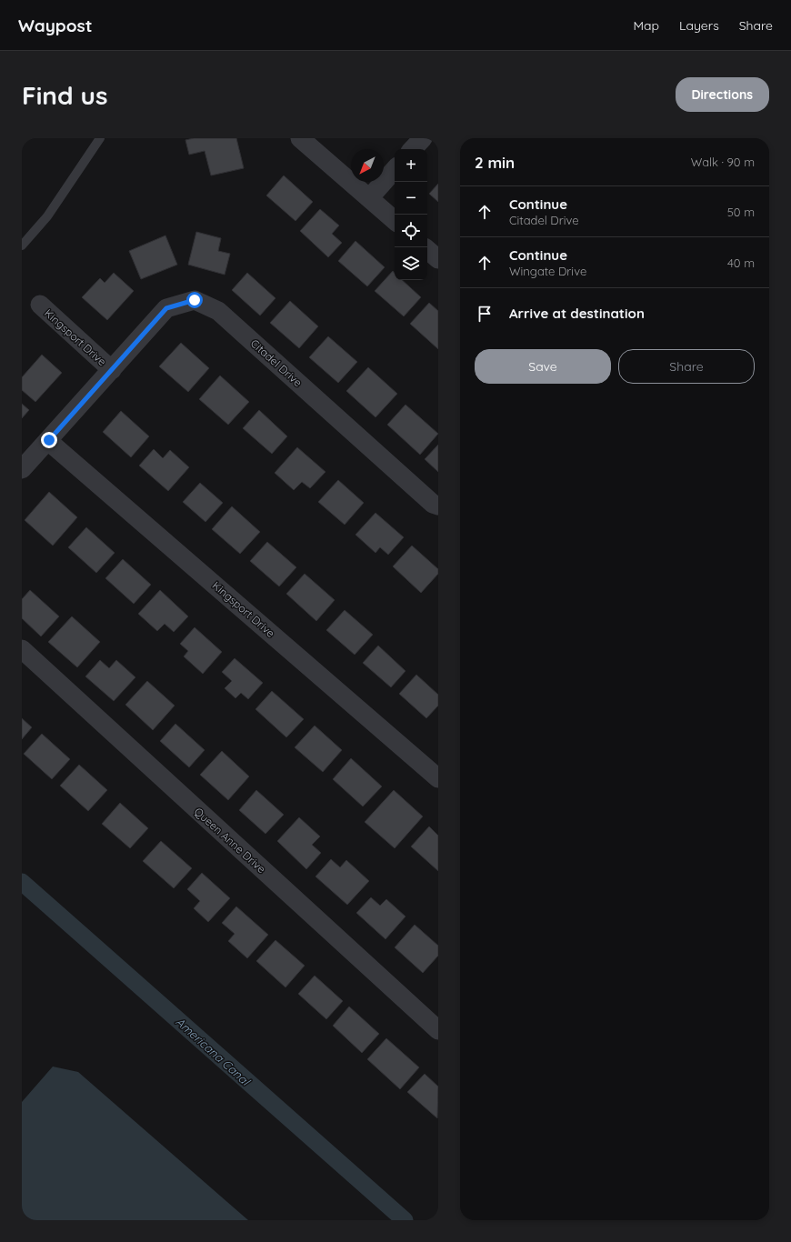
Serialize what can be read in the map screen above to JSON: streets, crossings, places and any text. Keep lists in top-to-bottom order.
{
  "streets": {
    "street": ["Kingsport Drive", "Citadel Drive", "Queen Anne Drive"]
  },
  "crossings": [
    ["Kingsport Drive", "Citadel Drive"]
  ],
  "water": ["Americana Canal"],
  "north": "bottom left",
  "page": {
    "header": "Waypost",
    "nav": ["Map", "Layers", "Share"],
    "buttons": [
      "Directions",
      ["Save", "Share"]
    ],
    "title": "Find us",
    "heading": ["2 min", "Walk · 90 m"],
    "map_buttons": ["+", "−"],
    "list": [
      ["Continue", "Citadel Drive", "50 m"],
      ["Continue", "Wingate Drive", "40 m"],
      "Arrive at destination"
    ]
  }
}
